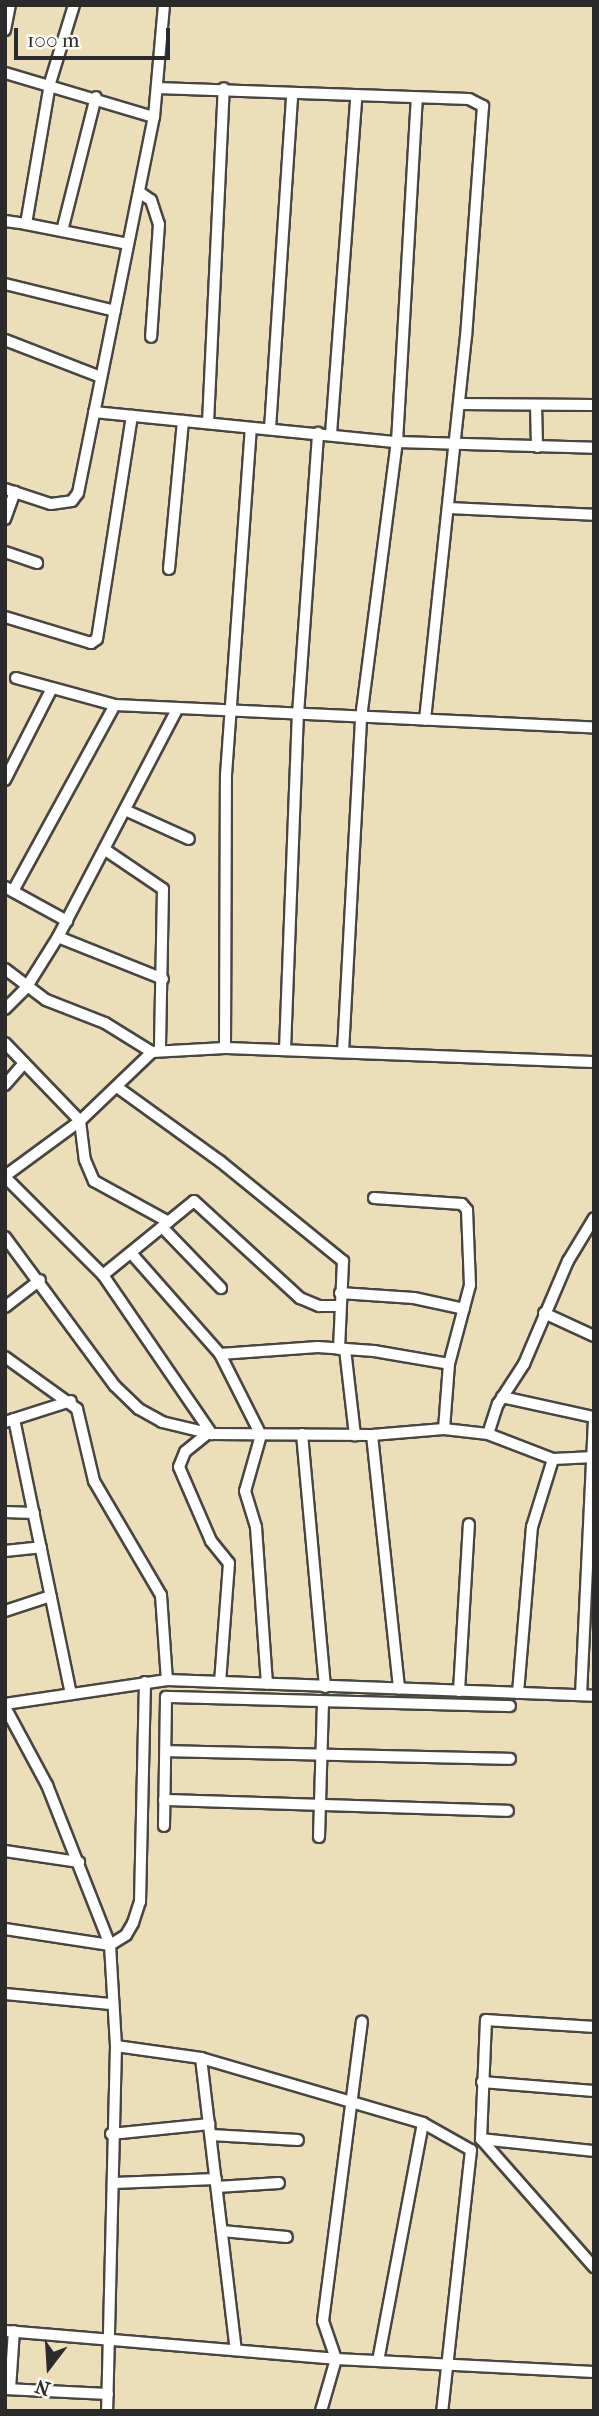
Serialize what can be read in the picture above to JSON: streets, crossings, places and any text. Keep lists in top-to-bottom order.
{
  "scale_bar": "100 m",
  "north": "bottom"
}
